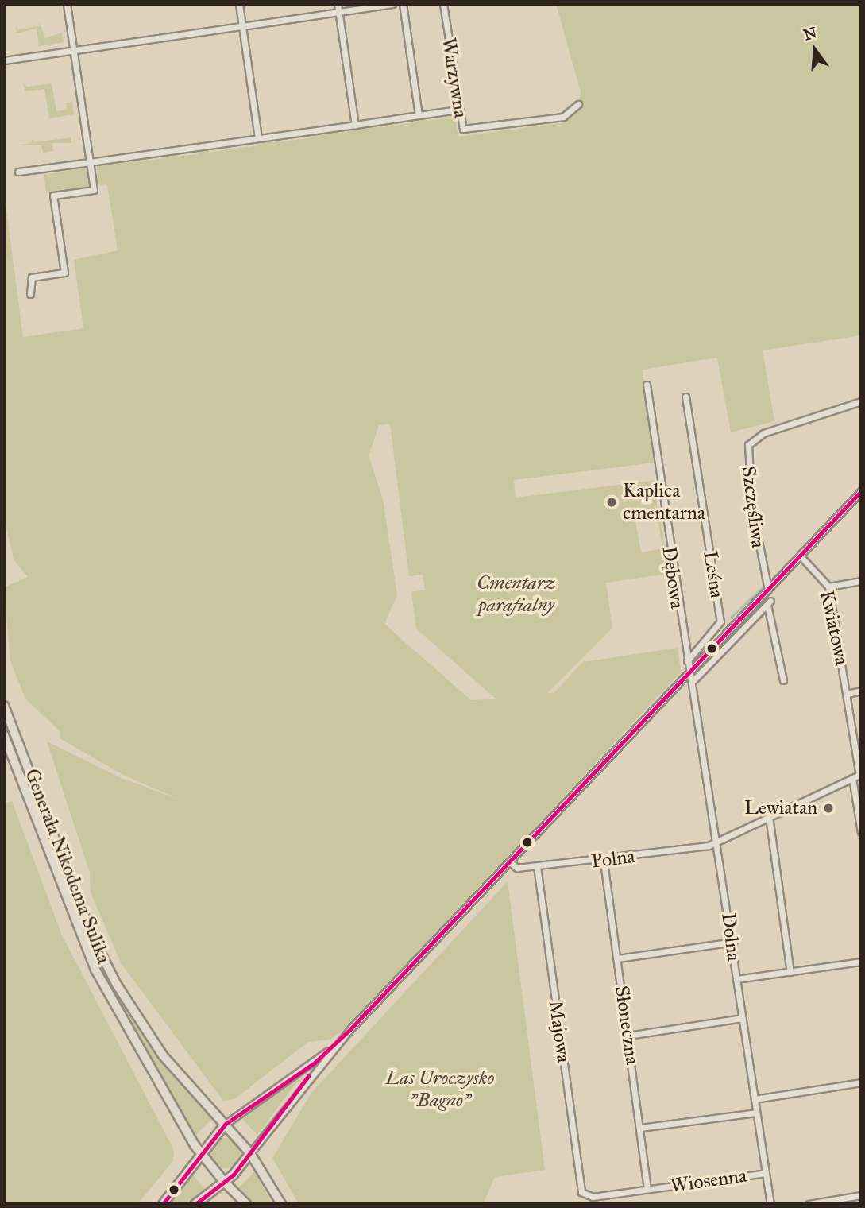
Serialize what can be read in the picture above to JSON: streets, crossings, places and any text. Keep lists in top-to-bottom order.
{
  "streets": {
    "highway": ["Generała Nikodema Sulika"],
    "street": [
      "Warzywna",
      "Szczęśliwa",
      "Leśna",
      "Dębowa",
      "Kwiatowa",
      "Polna",
      "Dolna",
      "Słoneczna",
      "Majowa",
      "Wiosenna"
    ]
  },
  "crossings": [
    ["Leśna", "Dębowa"],
    ["Dębowa", "Dolna"],
    ["Kwiatowa", "Polna"],
    ["Polna", "Dolna"],
    ["Polna", "Słoneczna"],
    ["Polna", "Majowa"],
    ["Dolna", "Wiosenna"],
    ["Słoneczna", "Wiosenna"],
    ["Majowa", "Wiosenna"]
  ],
  "parks": ["Cmentarz parafialny", "Las Uroczysko \"Bagno\""],
  "places": ["Kaplica cmentarna", "Lewiatan"],
  "north": "top"
}
